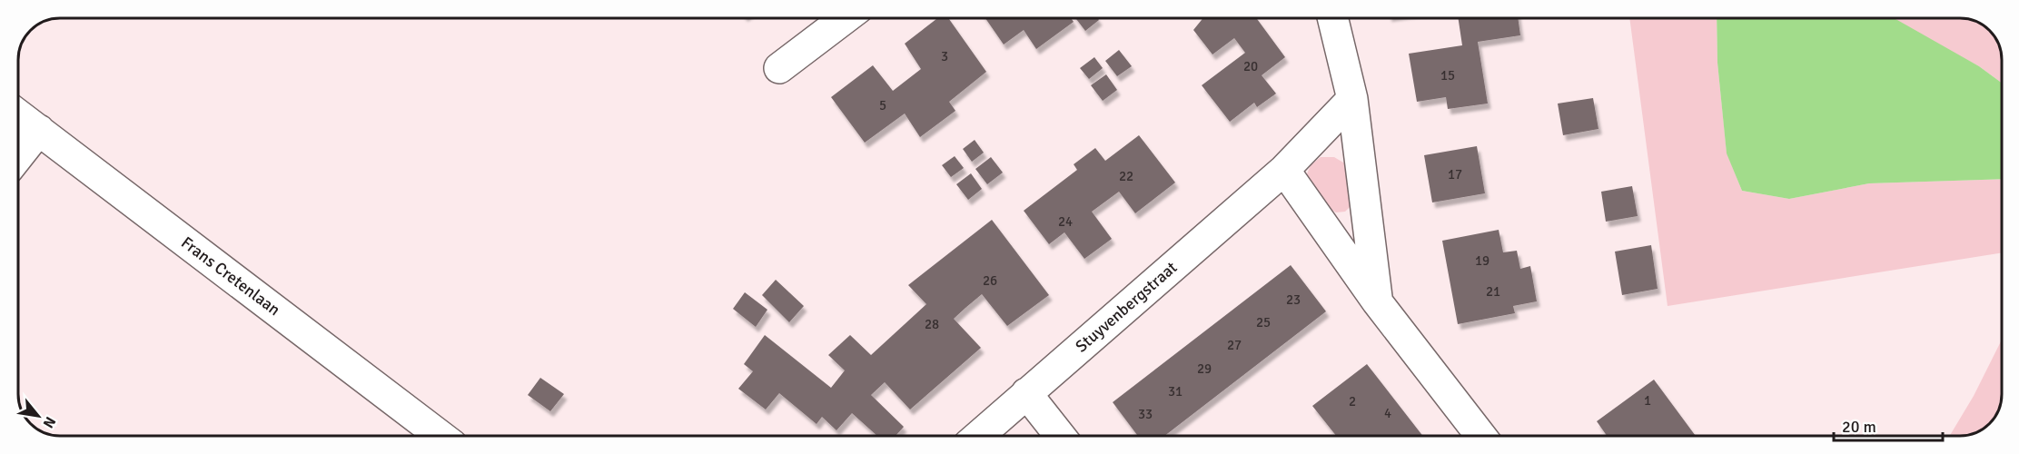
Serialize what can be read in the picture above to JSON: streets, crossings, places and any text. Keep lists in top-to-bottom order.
{
  "streets": {
    "street": ["Frans Cretenlaan", "Stuyvenbergstraat"]
  },
  "house_numbers": [
    "3",
    "20",
    "15",
    "5",
    "17",
    "22",
    "24",
    "19",
    "26",
    "21",
    "23",
    "25",
    "28",
    "27",
    "29",
    "31",
    "1",
    "2",
    "4",
    "33"
  ],
  "scale_bar": "20 m",
  "north": "bottom right"
}
